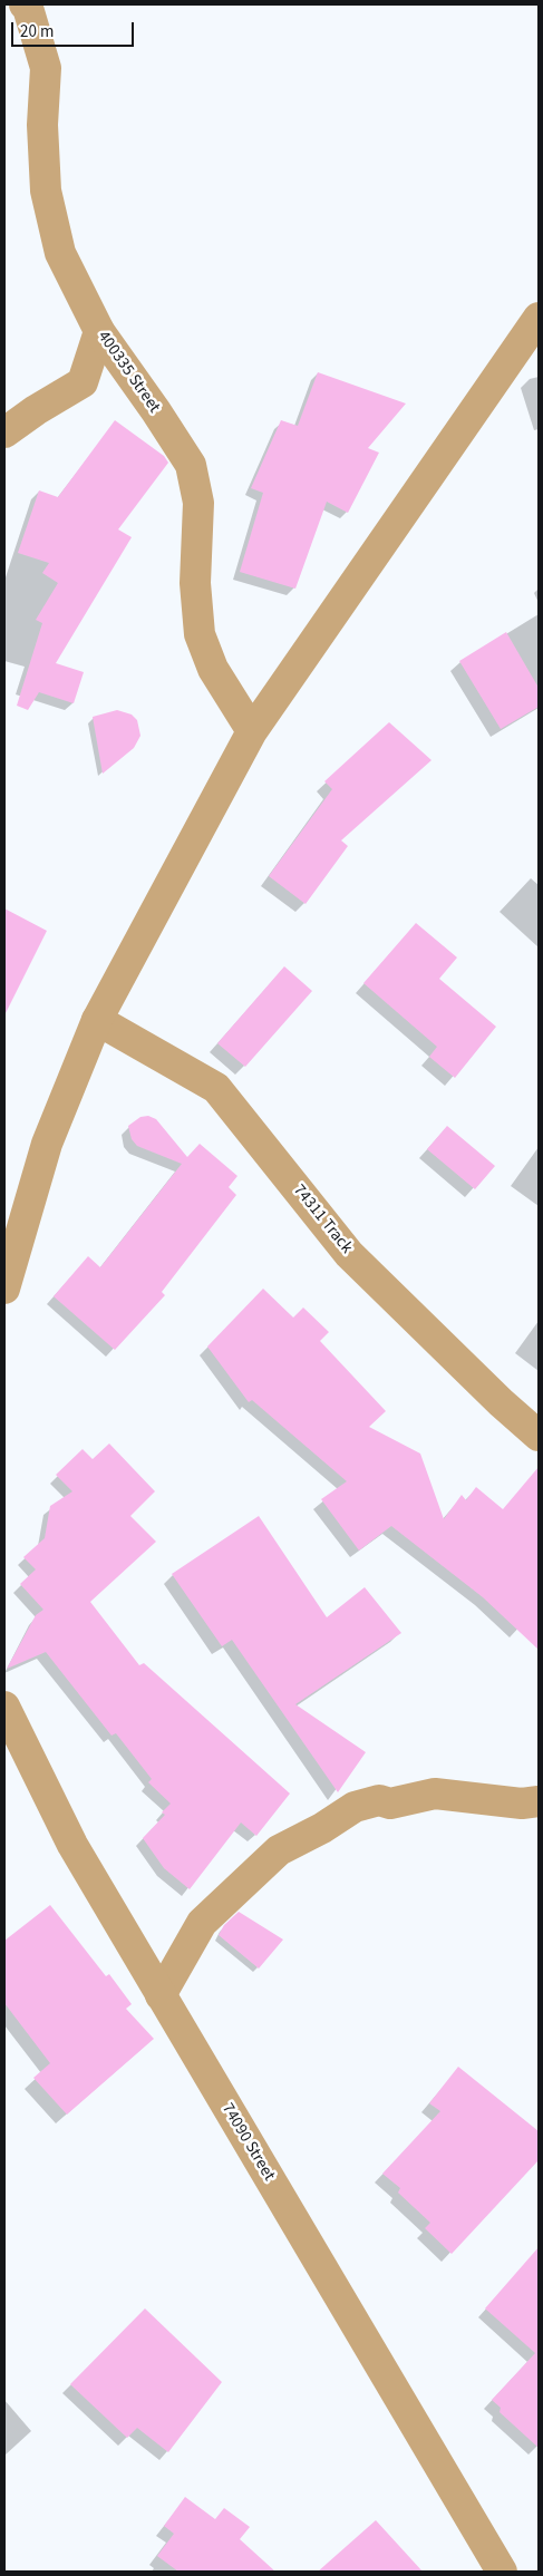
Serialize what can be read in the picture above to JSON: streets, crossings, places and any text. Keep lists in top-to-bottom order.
{
  "streets": {
    "street": ["400335 Street", "74311 Track", "74090 Street"]
  },
  "scale_bar": "20 m"
}
